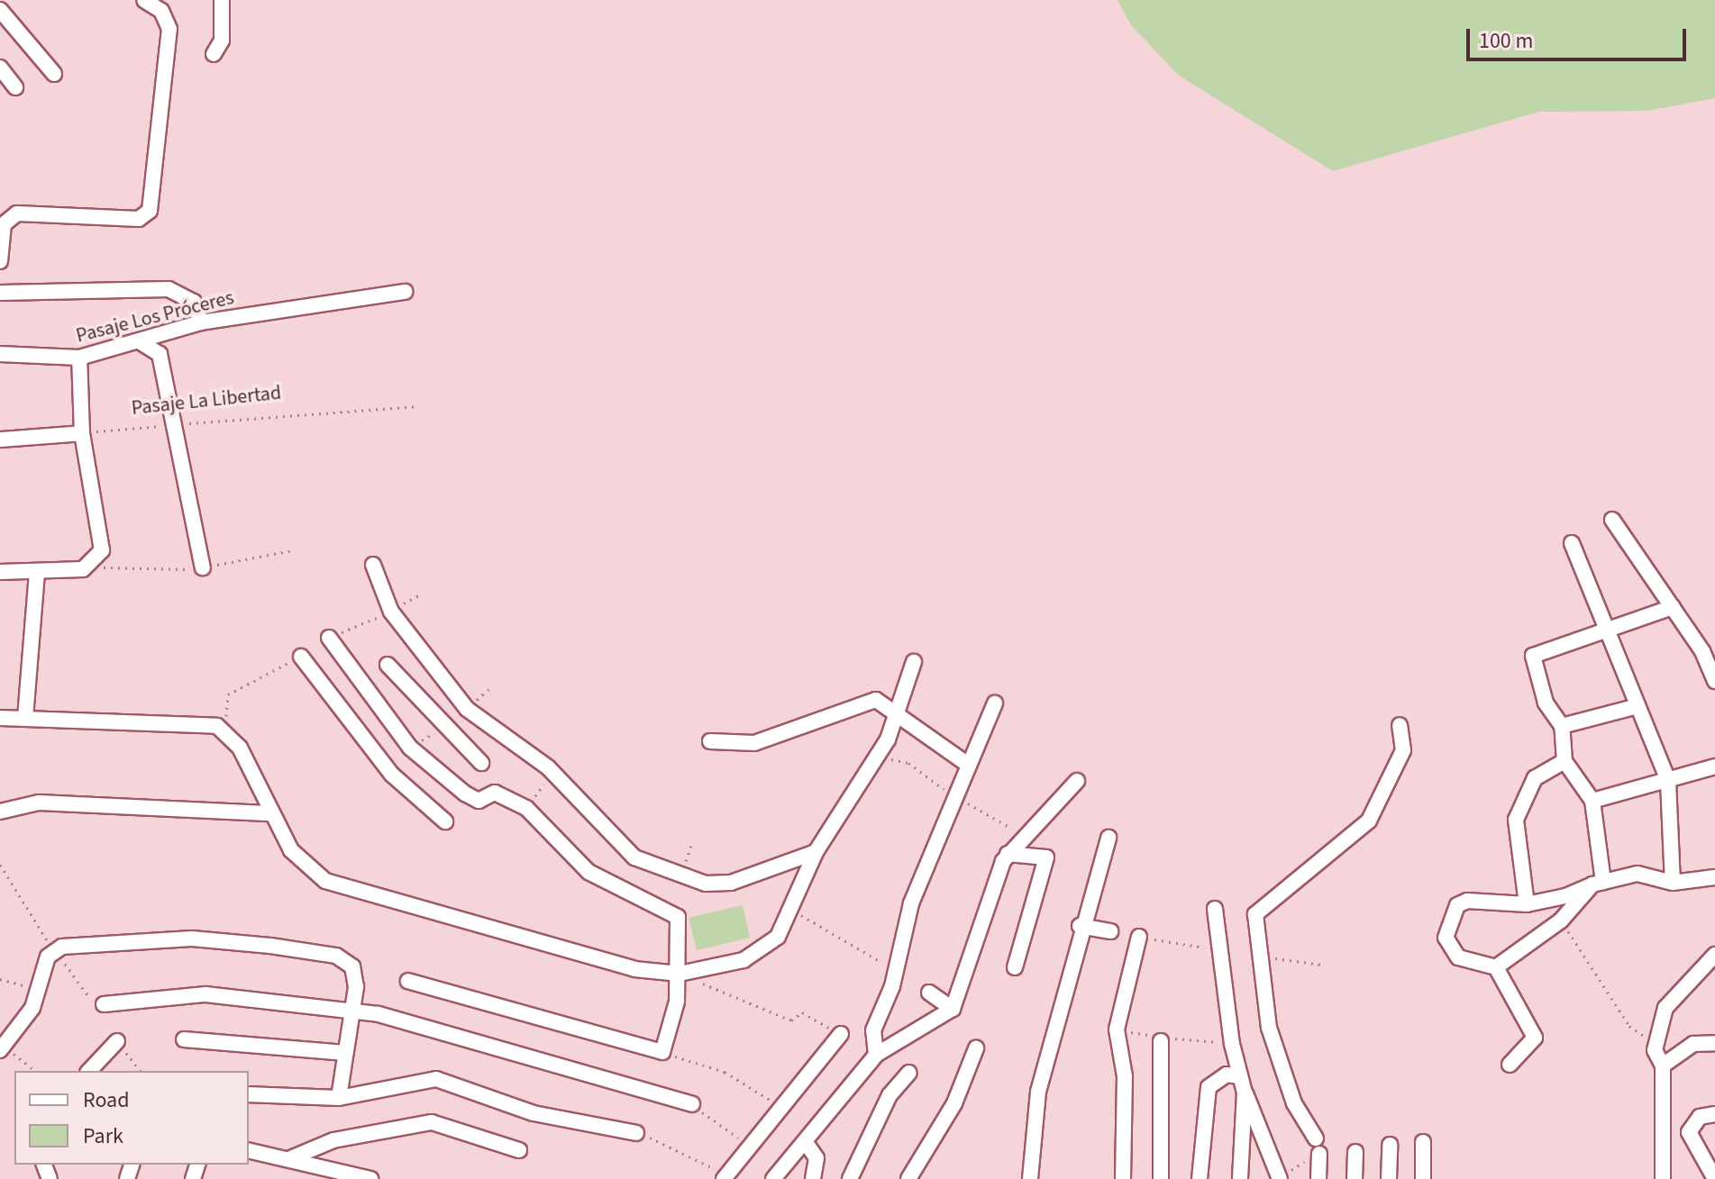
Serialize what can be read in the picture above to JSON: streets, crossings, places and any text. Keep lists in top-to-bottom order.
{
  "streets": {
    "street": ["Pasaje Los Próceres"],
    "path": ["Pasaje La Libertad"]
  },
  "legend": ["Road", "Park"],
  "scale_bar": "100 m"
}
